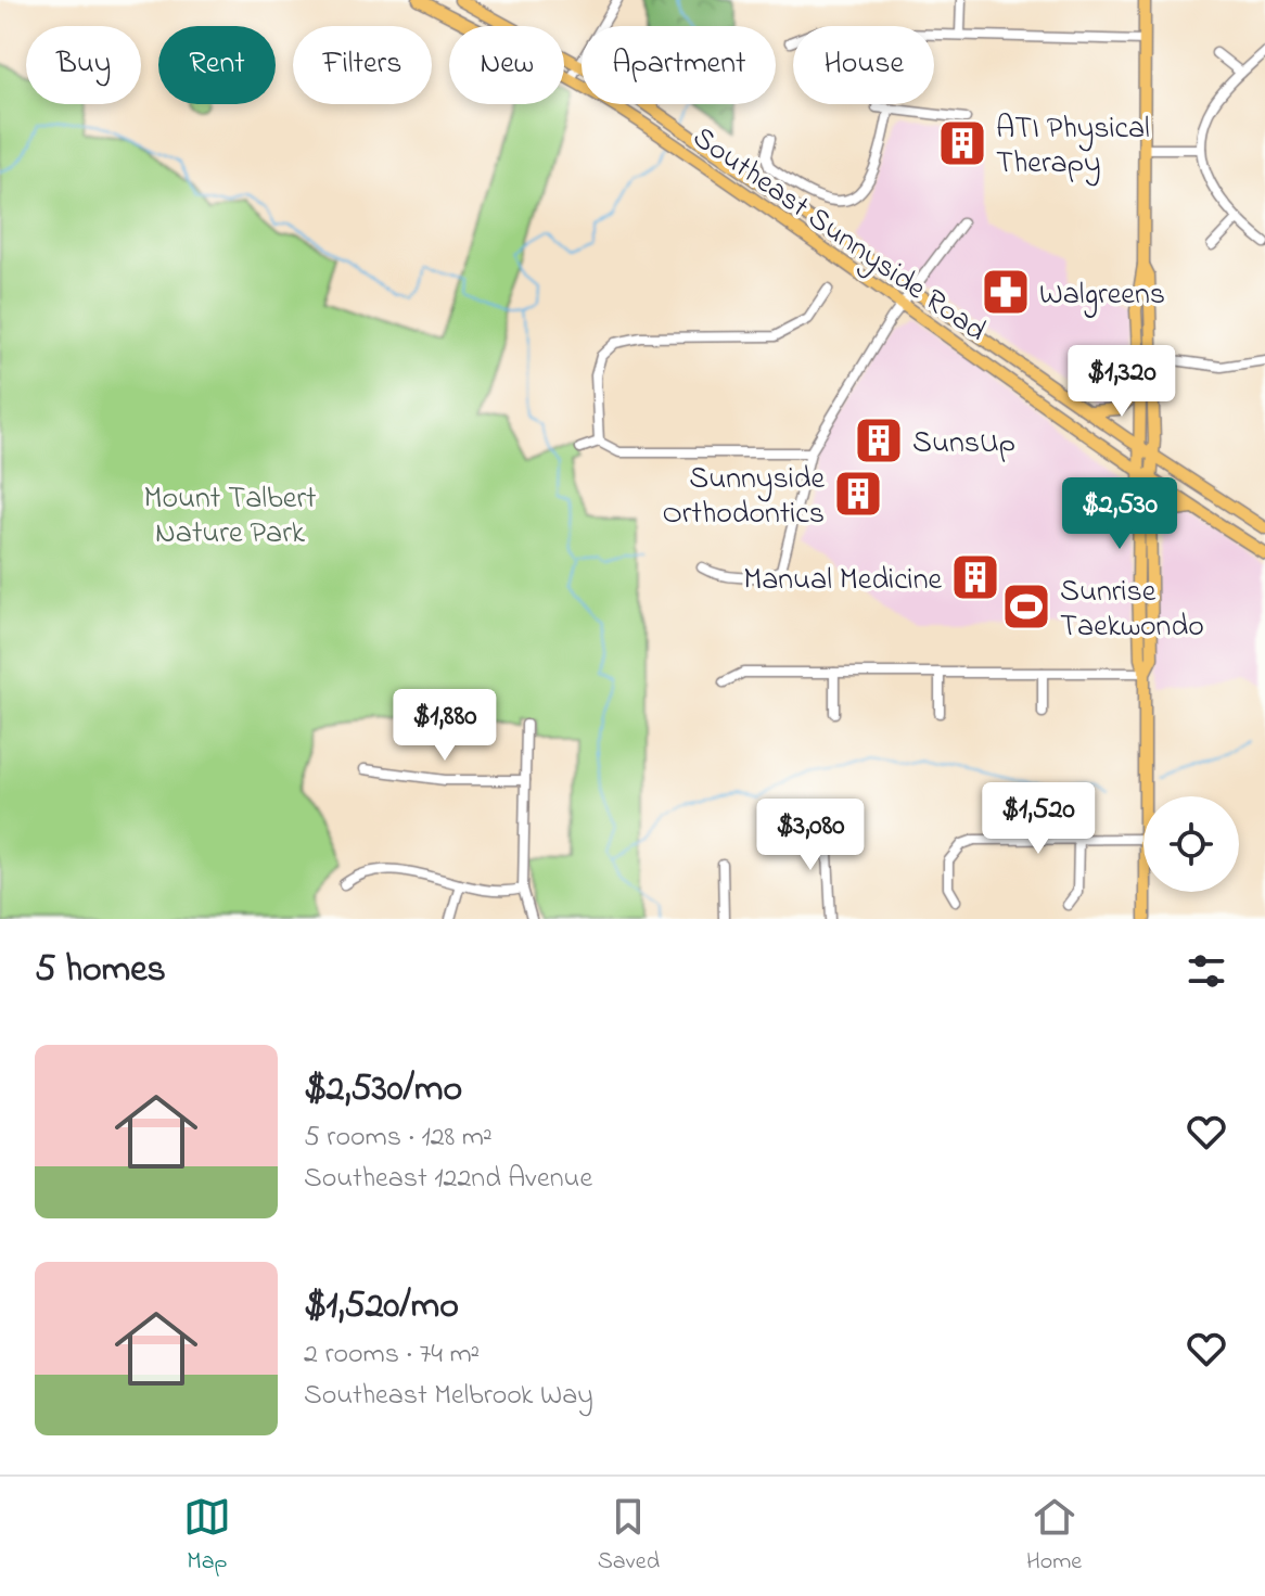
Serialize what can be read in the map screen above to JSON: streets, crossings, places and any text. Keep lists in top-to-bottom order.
{
  "streets": {
    "main road": ["Southeast Sunnyside Road"]
  },
  "parks": ["Mount Talbert Nature Park"],
  "places": {
    "building": [
      "ATI Physical Therapy",
      "SunsUp",
      "Sunnyside Orthodontics",
      "Manual Medicine"
    ],
    "pharmacy": ["Walgreens"],
    "sports": ["Sunrise Taekwondo"]
  },
  "page": {
    "chip": [
      "Buy",
      "Rent",
      "Filters",
      "New",
      "Apartment",
      "House"
    ],
    "price": [
      "$1,320",
      "$2,530",
      "$1,880",
      "$1,520",
      "$3,080"
    ],
    "heading": "5 homes",
    "list": [
      {
        "name": "$2,530/mo",
        "note": "5 rooms · 128 m² · Southeast 122nd Avenue"
      },
      {
        "name": "$1,520/mo",
        "note": "2 rooms · 74 m² · Southeast Melbrook Way"
      }
    ],
    "tabs": ["Map", "Saved", "Home"]
  }
}
